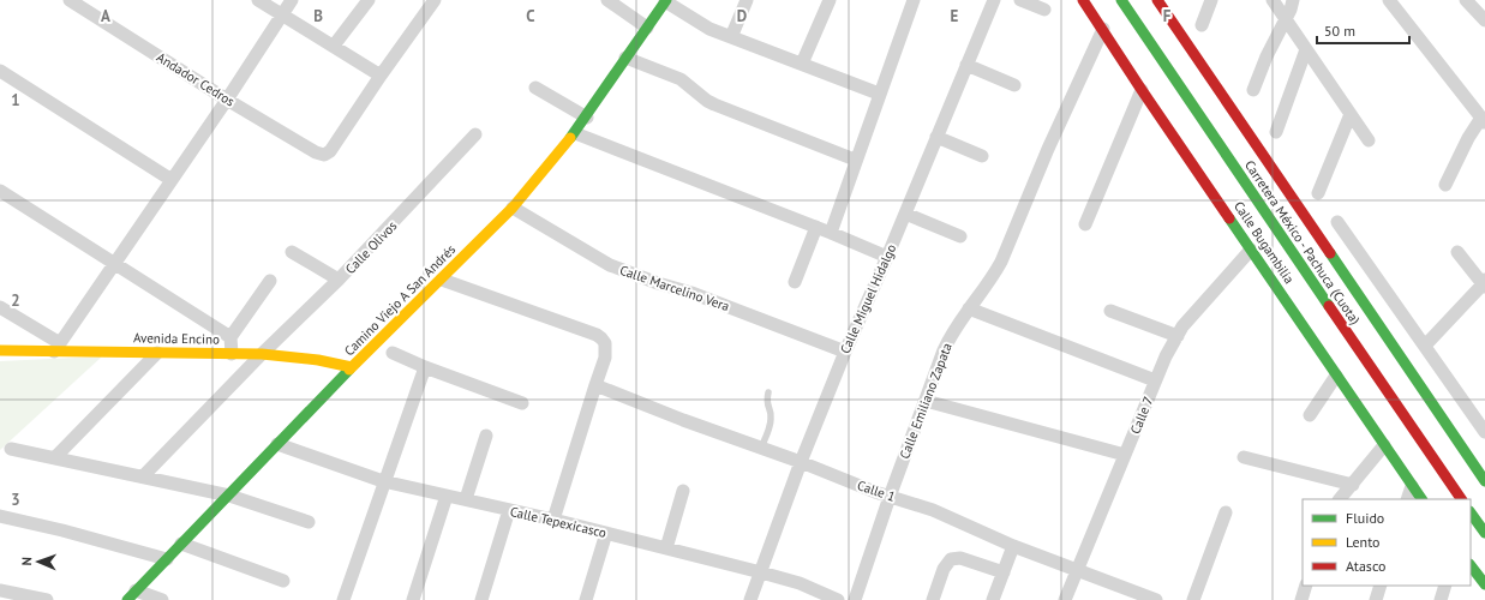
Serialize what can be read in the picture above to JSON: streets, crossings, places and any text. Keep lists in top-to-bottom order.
{
  "streets": {
    "main road": [
      "Calle Bugambilia",
      "Carretera México - Pachuca (Cuota)",
      "Camino Viejo A San Andrés",
      "Avenida Encino"
    ],
    "street": [
      "Andador Cedros",
      "Calle Olivos",
      "Calle Marcelino Vera",
      "Calle Miguel Hidalgo",
      "Calle Emiliano Zapata",
      "Calle 7",
      "Calle 1",
      "Calle Tepexicasco"
    ]
  },
  "crossings": [
    ["Calle Bugambilia", "Calle Emiliano Zapata"],
    ["Calle Bugambilia", "Calle 7"],
    ["Calle Olivos", "Avenida Encino"],
    ["Calle Marcelino Vera", "Calle Miguel Hidalgo"],
    ["Calle Marcelino Vera", "Camino Viejo A San Andrés"],
    ["Calle Miguel Hidalgo", "Calle 1"],
    ["Calle Miguel Hidalgo", "Calle Tepexicasco"],
    ["Camino Viejo A San Andrés", "Avenida Encino"],
    ["Camino Viejo A San Andrés", "Calle Tepexicasco"],
    ["Calle Emiliano Zapata", "Calle 1"],
    ["Calle 7", "Calle 1"]
  ],
  "legend": ["Fluido", "Lento", "Atasco"],
  "scale_bar": "50 m",
  "north": "left",
  "grid": {
    "columns": [
      "A",
      "B",
      "C",
      "D",
      "E",
      "F"
    ],
    "rows": ["1", "2", "3"]
  }
}
